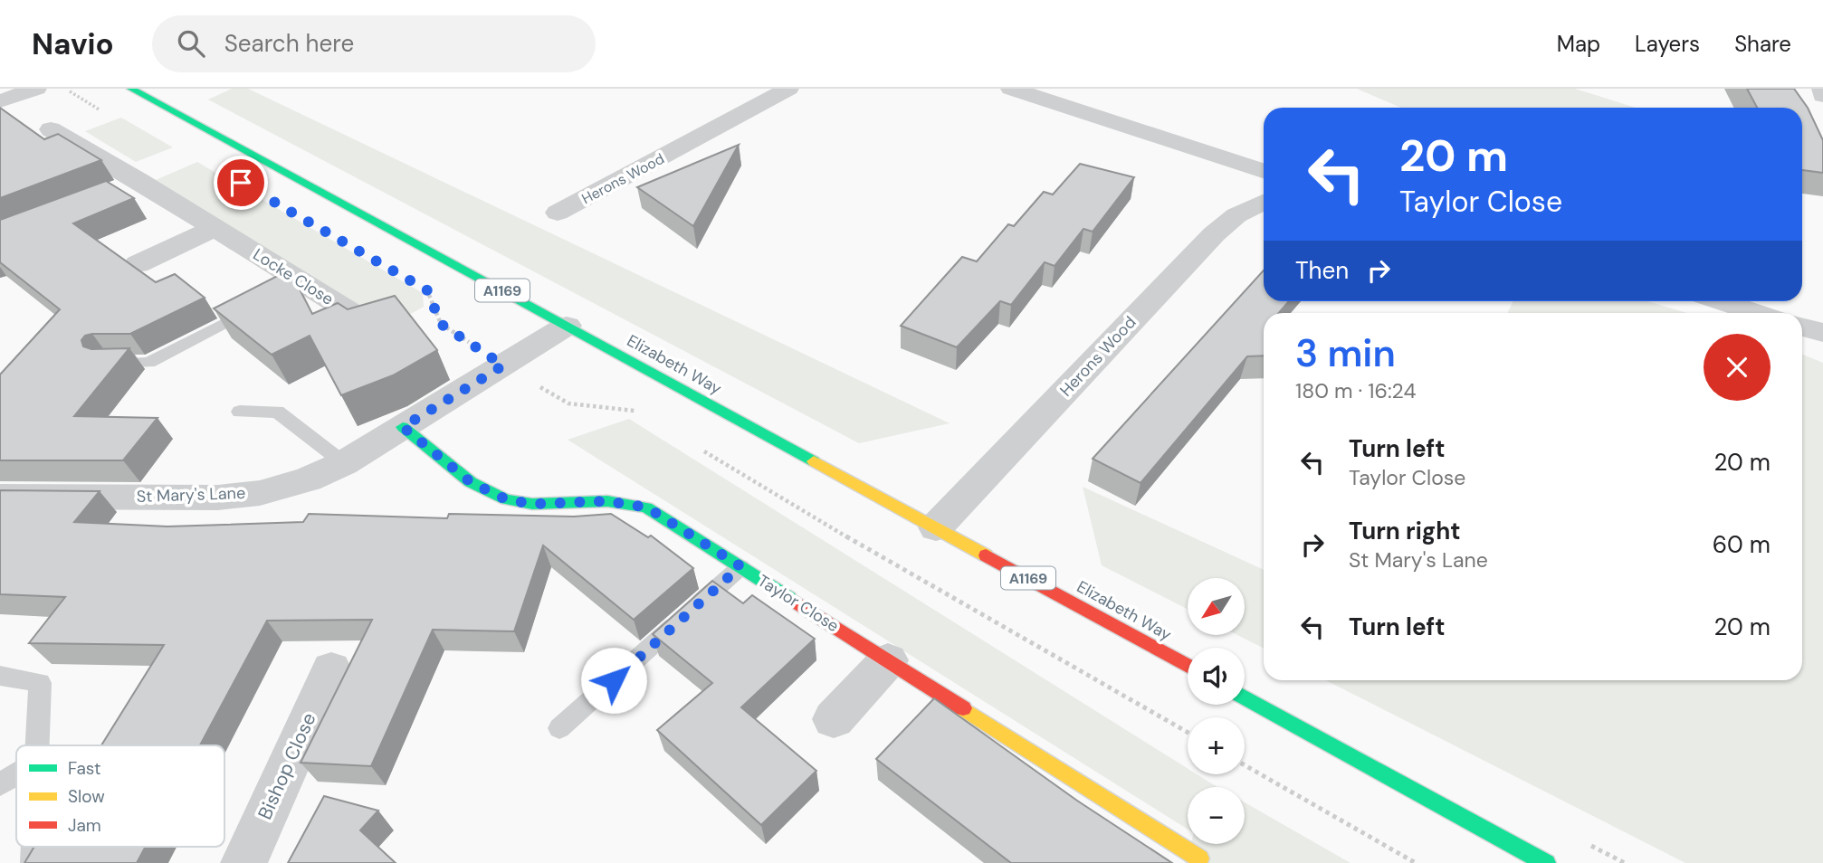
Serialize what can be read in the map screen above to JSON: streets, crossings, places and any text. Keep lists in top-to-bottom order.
{
  "streets": {
    "main road": ["A1169", "Elizabeth Way", "Taylor Close"],
    "street": [
      "Herons Wood",
      "Locke Close",
      "St Mary's Lane",
      "Bishop Close"
    ]
  },
  "crossings": [
    ["Herons Wood", "Elizabeth Way"],
    ["Elizabeth Way", "St Mary's Lane"],
    ["St Mary's Lane", "Taylor Close"]
  ],
  "legend": ["Fast", "Slow", "Jam"],
  "north": "bottom left",
  "page": {
    "header": "Navio",
    "search": "Search here",
    "nav": ["Map", "Layers", "Share"],
    "turn": ["20 m", "Taylor Close"],
    "then": "Then",
    "heading": ["3 min", "180 m · 16:24"],
    "list": [
      {
        "name": "Turn left",
        "note": "Taylor Close",
        "value": "20 m"
      },
      {
        "name": "Turn right",
        "note": "St Mary's Lane",
        "value": "60 m"
      },
      {
        "name": "Turn left",
        "value": "20 m"
      }
    ],
    "map_buttons": ["+", "−"]
  }
}
